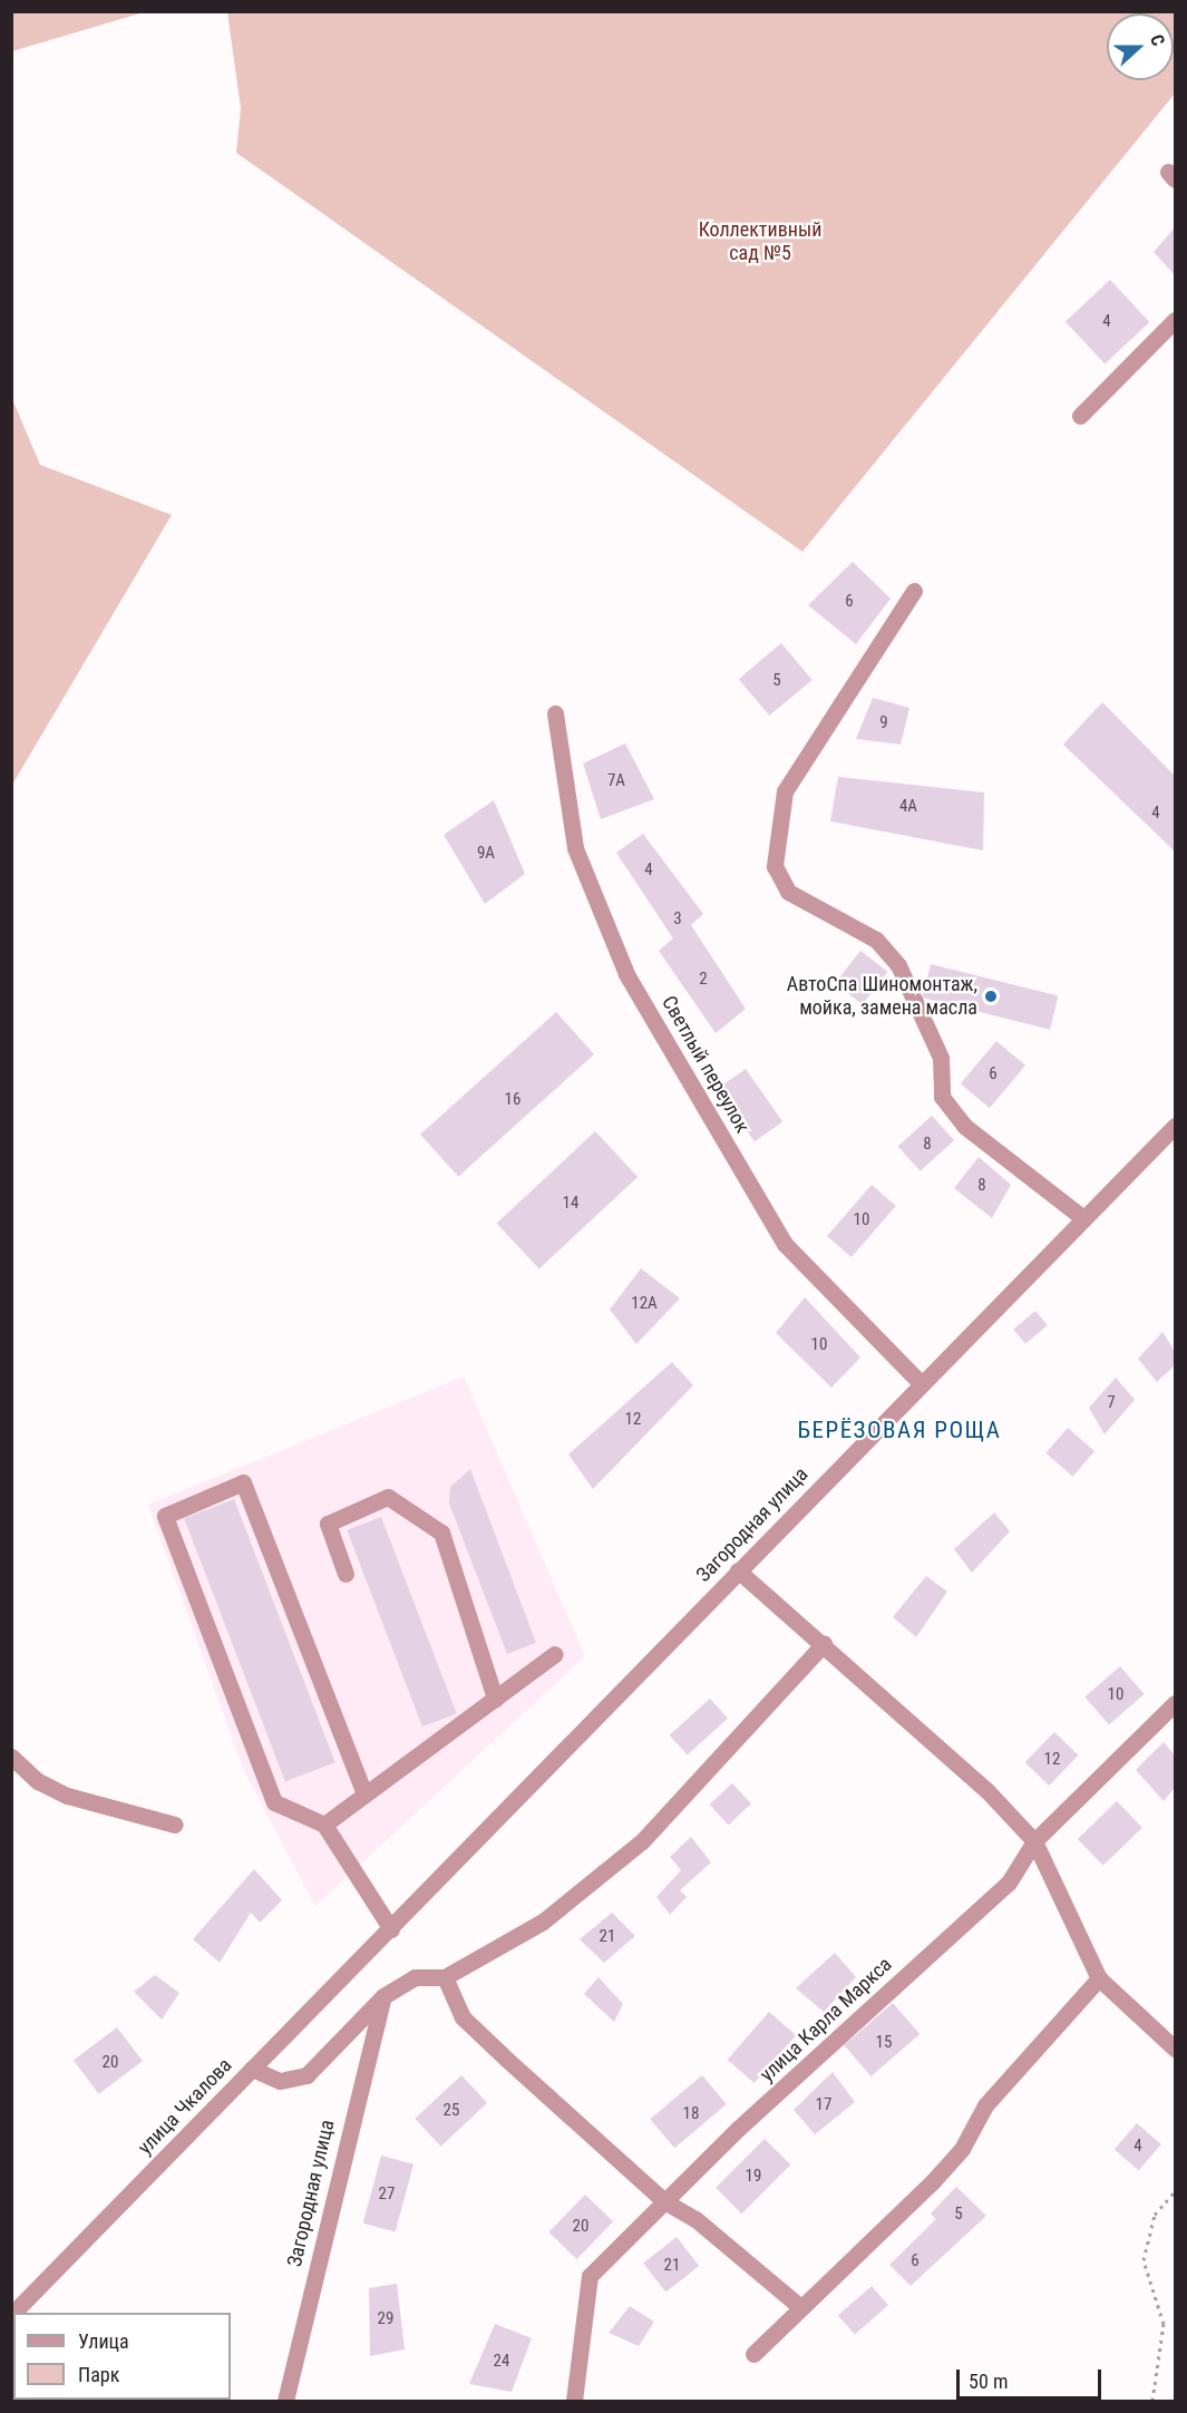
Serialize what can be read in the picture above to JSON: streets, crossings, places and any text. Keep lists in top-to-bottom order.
{
  "streets": {
    "street": [
      "Светлый переулок",
      "Загородная улица",
      "улица Карла Маркса",
      "улица Чкалова"
    ]
  },
  "crossings": [
    ["Светлый переулок", "Загородная улица"],
    ["Загородная улица", "улица Чкалова"]
  ],
  "districts": ["БЕРЁЗОВАЯ РОЩА"],
  "parks": ["Коллективный сад №5"],
  "places": ["АвтоСпа Шиномонтаж, мойка, замена масла"],
  "house_numbers": [
    "4",
    "6",
    "5",
    "9",
    "7А",
    "4А",
    "4",
    "9А",
    "4",
    "3",
    "2",
    "6",
    "16",
    "8",
    "8",
    "14",
    "10",
    "12А",
    "10",
    "7",
    "12",
    "10",
    "12",
    "21",
    "15",
    "20",
    "17",
    "25",
    "18",
    "4",
    "19",
    "27",
    "5",
    "20",
    "6",
    "21",
    "29",
    "24"
  ],
  "legend": ["Улица", "Парк"],
  "scale_bar": "50 m",
  "north": "right"
}
